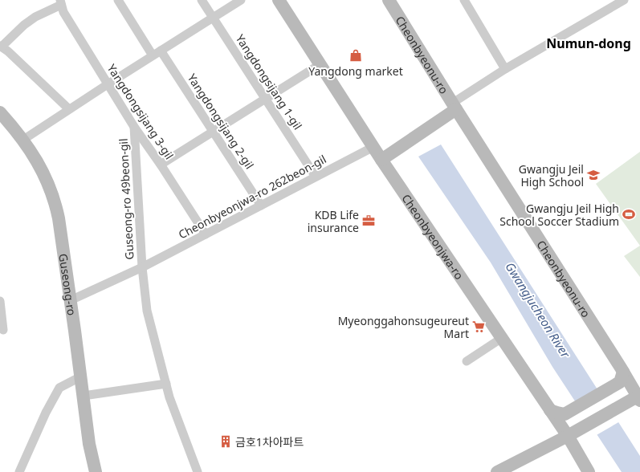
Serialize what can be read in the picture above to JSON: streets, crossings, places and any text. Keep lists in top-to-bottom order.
{
  "streets": {
    "street": [
      "Cheonbyeonu-ro",
      "Yangdongsijang 1-gil",
      "Yangdongsijang 3-gil",
      "Yangdongsijang 2-gil",
      "Cheonbyeonjwa-ro 262beon-gil",
      "Guseong-ro 49beon-gil",
      "Cheonbyeonjwa-ro",
      "Guseong-ro"
    ]
  },
  "crossings": [
    ["Yangdongsijang 1-gil", "Cheonbyeonjwa-ro 262beon-gil"],
    ["Yangdongsijang 3-gil", "Cheonbyeonjwa-ro 262beon-gil"],
    ["Yangdongsijang 3-gil", "Guseong-ro 49beon-gil"],
    ["Yangdongsijang 2-gil", "Cheonbyeonjwa-ro 262beon-gil"],
    ["Cheonbyeonjwa-ro 262beon-gil", "Guseong-ro 49beon-gil"],
    ["Cheonbyeonjwa-ro 262beon-gil", "Cheonbyeonjwa-ro"],
    ["Guseong-ro 49beon-gil", "Guseong-ro"]
  ],
  "districts": ["Numun-dong"],
  "water": ["Gwangjucheon River"],
  "places": {
    "shop": ["Yangdong market"],
    "school or university": ["Gwangju Jeil High School"],
    "sports": ["Gwangju Jeil High School Soccer Stadium"],
    "office": ["KDB Life insurance"],
    "supermarket": ["Myeonggahonsugeureut Mart"],
    "building": ["금호1차아파트"]
  }
}
